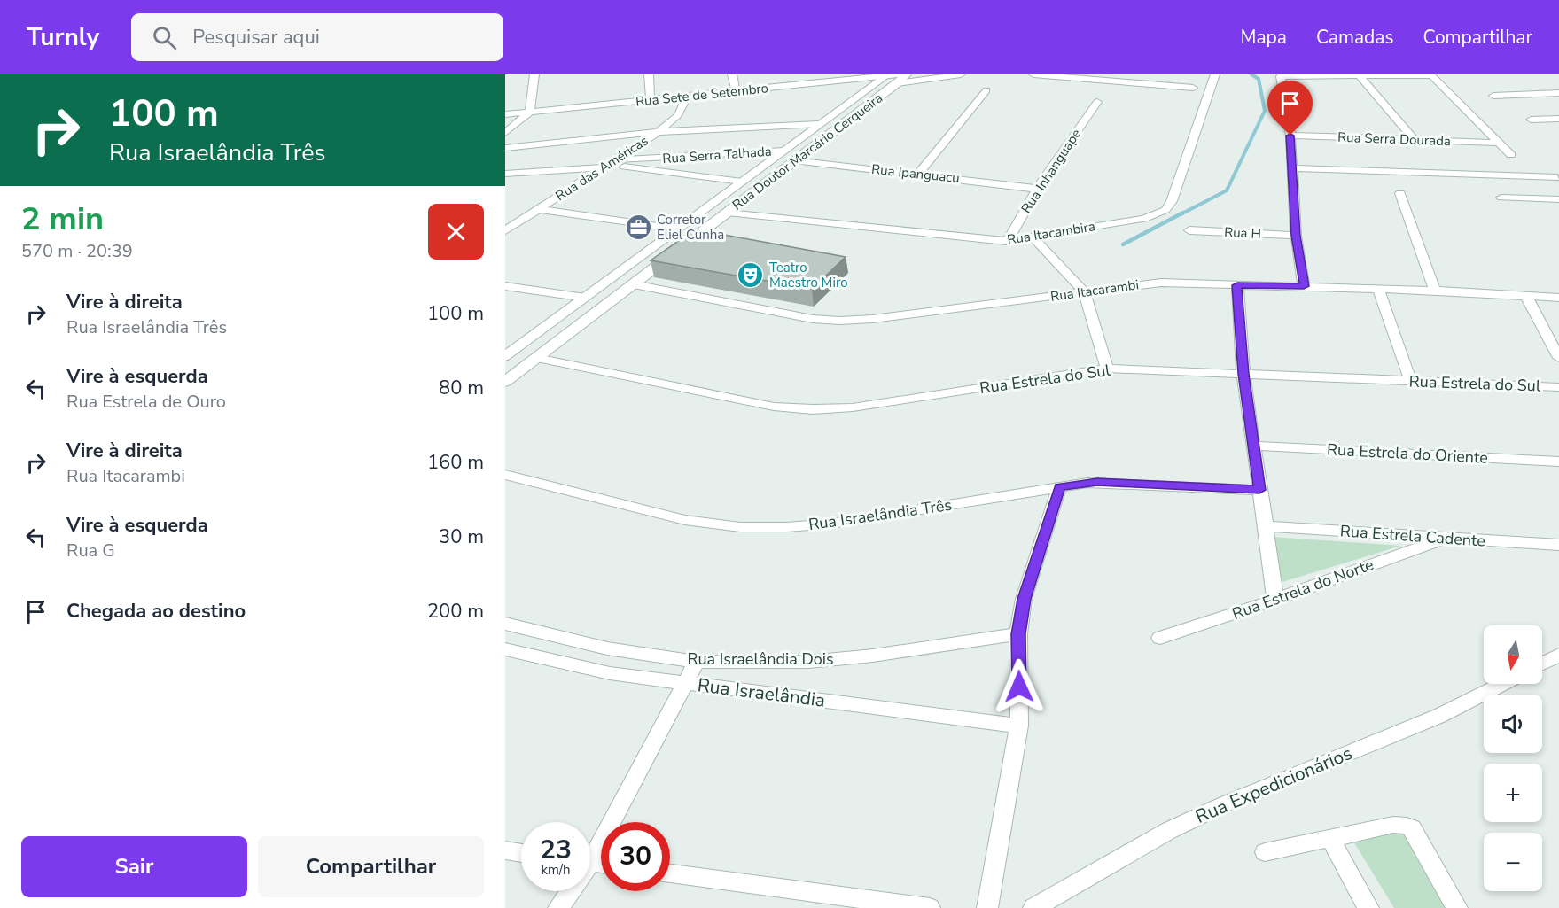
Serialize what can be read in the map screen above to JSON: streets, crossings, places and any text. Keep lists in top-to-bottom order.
{
  "streets": {
    "street": [
      "Rua Sete de Setembro",
      "Rua Serra Dourada",
      "Rua Doutor Marcário Cerqueira",
      "Rua Serra Talhada",
      "Rua das Américas",
      "Rua Inhanguape",
      "Rua Ipanguacu",
      "Rua Itacambira",
      "Rua H",
      "Rua Itacarambi",
      "Rua Estrela do Sul",
      "Rua Estrela do Oriente",
      "Rua Israelândia Três",
      "Rua Estrela Cadente",
      "Rua Estrela do Norte",
      "Rua Israelândia Dois",
      "Rua Israelândia",
      "Rua Expedicionários"
    ]
  },
  "crossings": [
    ["Rua Sete de Setembro", "Rua Doutor Marcário Cerqueira"],
    ["Rua Sete de Setembro", "Rua das Américas"],
    ["Rua Doutor Marcário Cerqueira", "Rua Serra Talhada"],
    ["Rua Doutor Marcário Cerqueira", "Rua Ipanguacu"],
    ["Rua Doutor Marcário Cerqueira", "Rua Itacambira"],
    ["Rua Doutor Marcário Cerqueira", "Rua Itacarambi"],
    ["Rua Doutor Marcário Cerqueira", "Rua Estrela do Sul"],
    ["Rua Serra Talhada", "Rua das Américas"],
    ["Rua Inhanguape", "Rua Ipanguacu"],
    ["Rua Inhanguape", "Rua Itacambira"],
    ["Rua Estrela Cadente", "Rua Estrela do Norte"]
  ],
  "places": {
    "office": ["Corretor Eliel Cunha"],
    "theatre": ["Teatro Maestro Miro"]
  },
  "north": "bottom",
  "page": {
    "header": "Turnly",
    "search": "Pesquisar aqui",
    "nav": ["Mapa", "Camadas", "Compartilhar"],
    "turn": ["100 m", "Rua Israelândia Três"],
    "heading": ["2 min", "570 m · 20:39"],
    "list": [
      {
        "name": "Vire à direita",
        "note": "Rua Israelândia Três",
        "value": "100 m"
      },
      {
        "name": "Vire à esquerda",
        "note": "Rua Estrela de Ouro",
        "value": "80 m"
      },
      {
        "name": "Vire à direita",
        "note": "Rua Itacarambi",
        "value": "160 m"
      },
      {
        "name": "Vire à esquerda",
        "note": "Rua G",
        "value": "30 m"
      },
      {
        "name": "Chegada ao destino",
        "value": "200 m"
      }
    ],
    "map_buttons": ["+", "−"],
    "speed": "23 km/h",
    "limit": "30",
    "buttons": ["Sair", "Compartilhar"]
  }
}
